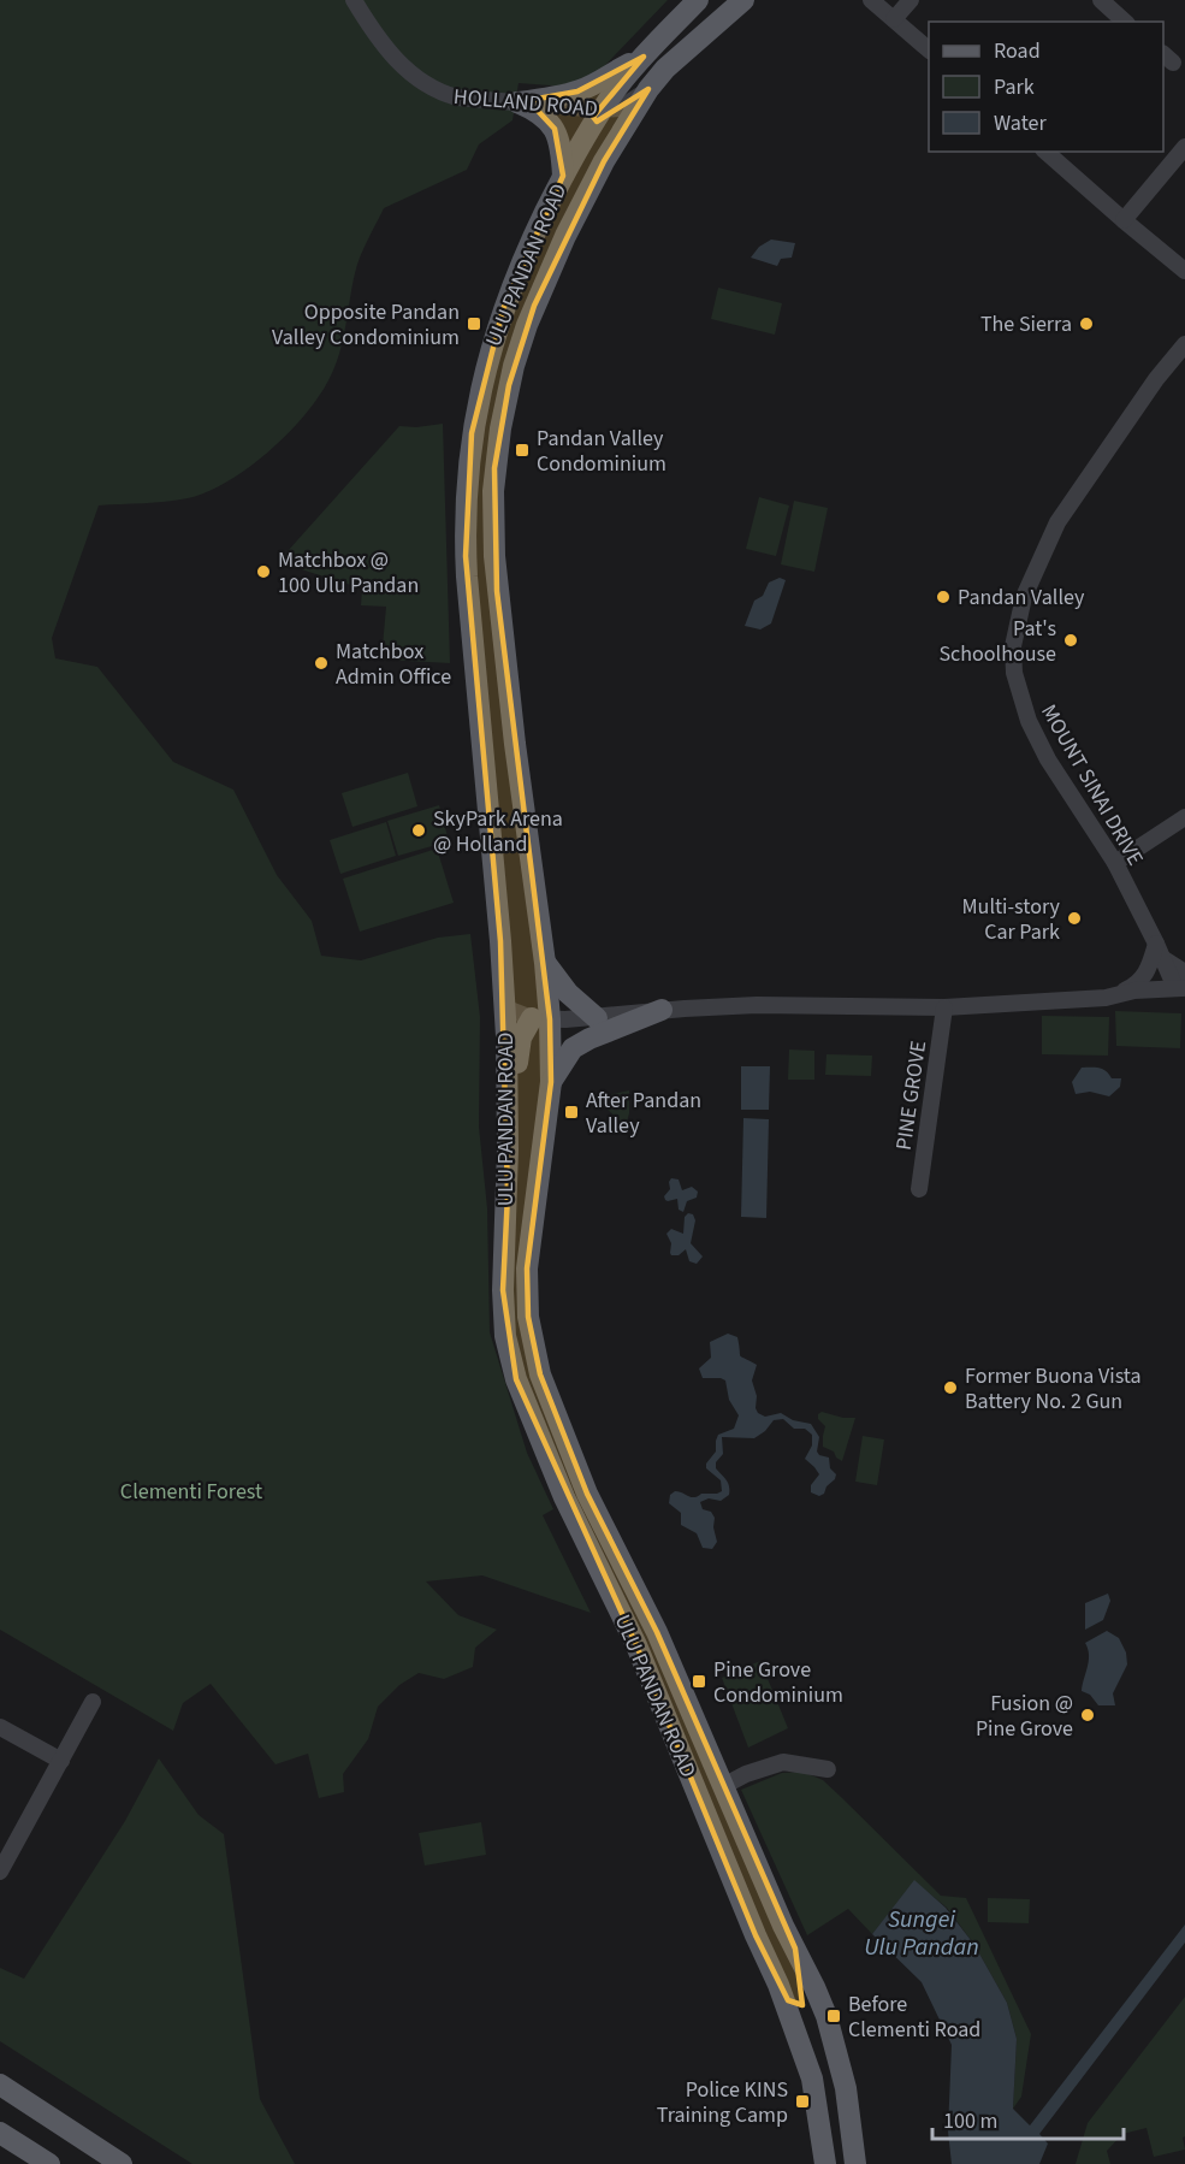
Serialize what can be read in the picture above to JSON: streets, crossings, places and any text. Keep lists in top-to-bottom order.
{
  "streets": {
    "main road": ["HOLLAND ROAD", "ULU PANDAN ROAD"],
    "street": ["MOUNT SINAI DRIVE", "PINE GROVE"]
  },
  "crossings": [
    ["HOLLAND ROAD", "ULU PANDAN ROAD"]
  ],
  "water": ["Sungei Ulu Pandan"],
  "parks": ["Clementi Forest"],
  "places": {
    "transit": [
      "Opposite Pandan Valley Condominium",
      "Pandan Valley Condominium",
      "After Pandan Valley",
      "Pine Grove Condominium",
      "Before Clementi Road",
      "Police KINS Training Camp"
    ],
    "other": [
      "The Sierra",
      "Matchbox @ 100 Ulu Pandan",
      "Pandan Valley",
      "Pat's Schoolhouse",
      "Matchbox Admin Office",
      "SkyPark Arena @ Holland",
      "Multi-story Car Park",
      "Former Buona Vista Battery No. 2 Gun",
      "Fusion @ Pine Grove"
    ]
  },
  "legend": ["Road", "Park", "Water"],
  "scale_bar": "100 m"
}
